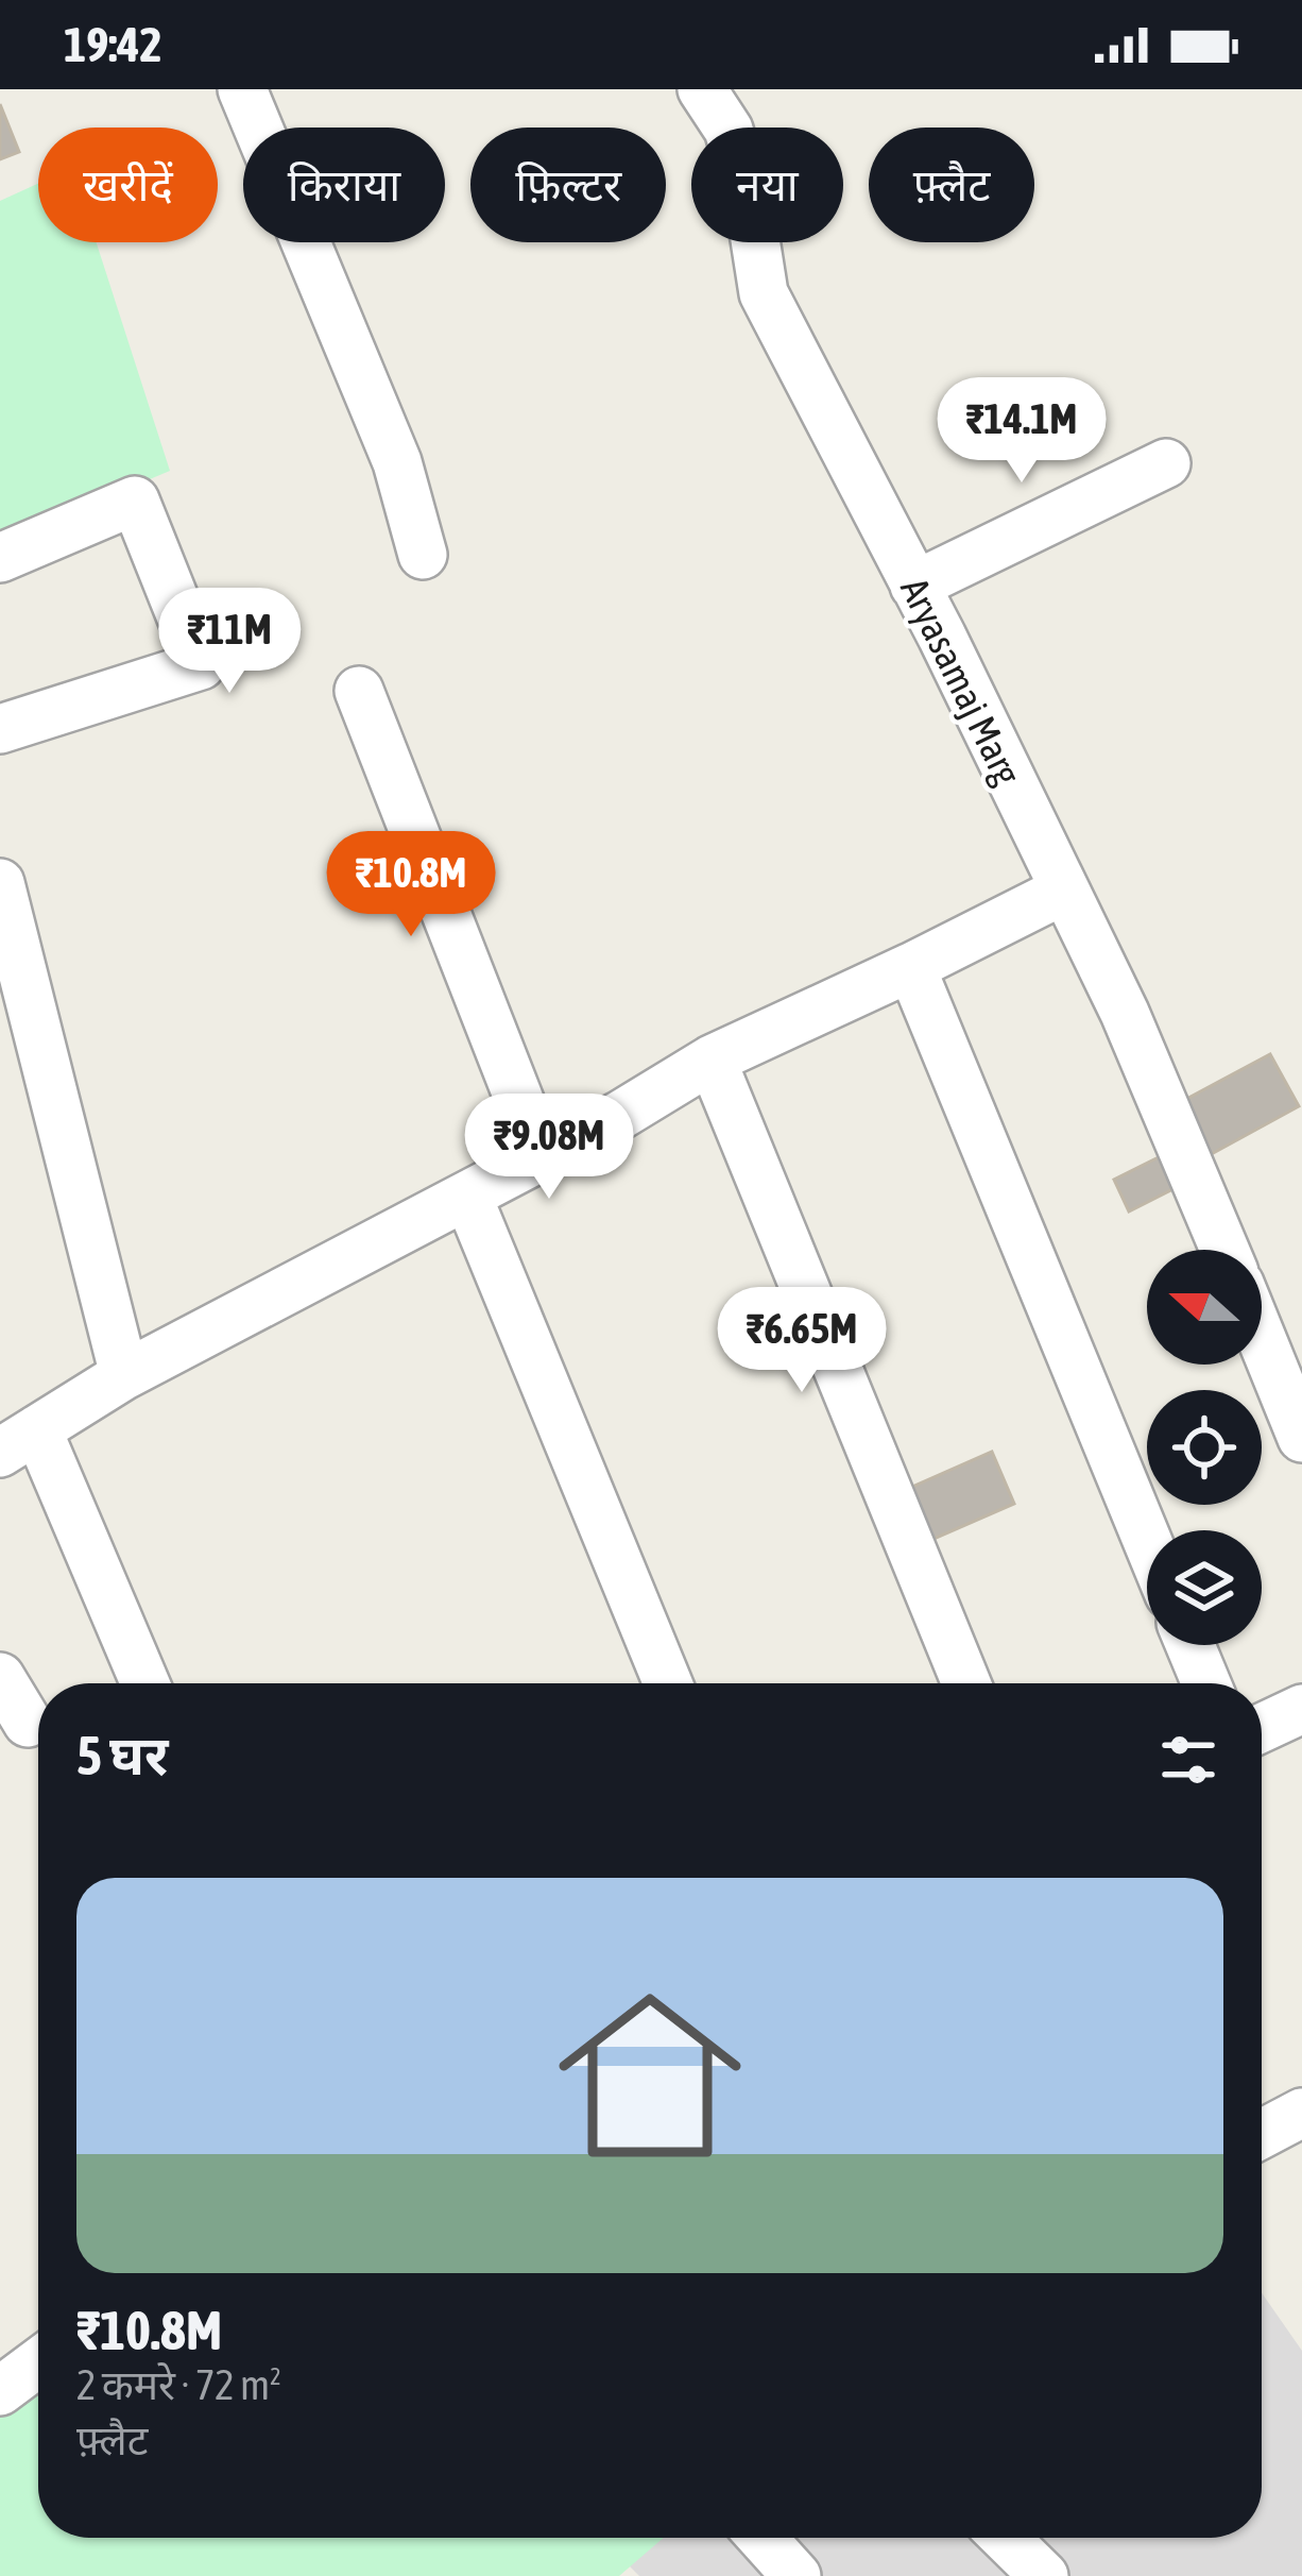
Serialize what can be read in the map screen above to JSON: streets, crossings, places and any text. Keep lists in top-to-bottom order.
{
  "streets": {
    "street": ["Aryasamaj Marg"]
  },
  "north": "left",
  "page": {
    "status": "19:42",
    "chip": [
      "खरीदें",
      "किराया",
      "फ़िल्टर",
      "नया",
      "फ़्लैट"
    ],
    "price": [
      "₹14.1M",
      "₹11M",
      "₹10.8M",
      "₹9.08M",
      "₹6.65M"
    ],
    "heading": "5 घर",
    "list": [
      {
        "name": "₹10.8M",
        "note": "2 कमरे · 72 m² · फ़्लैट"
      }
    ]
  }
}
